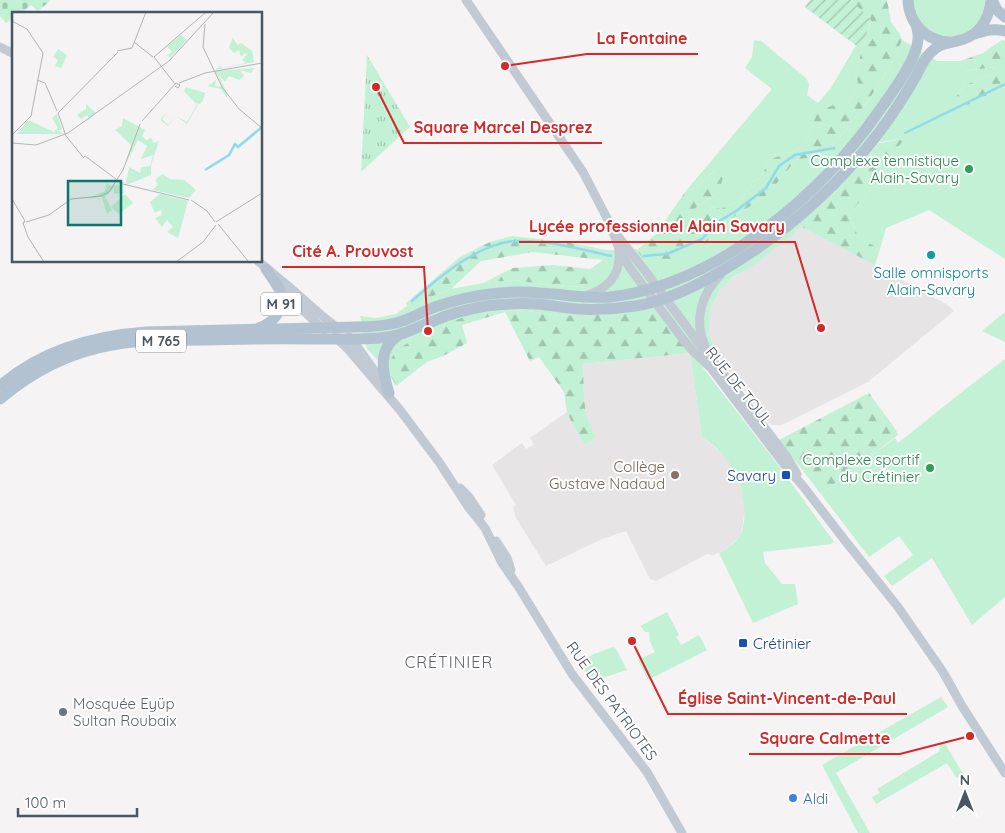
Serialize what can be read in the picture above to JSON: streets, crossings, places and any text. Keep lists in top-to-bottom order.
{
  "streets": {
    "main road": ["M 91", "M 765"],
    "street": ["RUE DE TOUL", "RUE DES PATRIOTES"]
  },
  "crossings": [
    ["M 91", "M 765"],
    ["M 91", "RUE DES PATRIOTES"],
    ["M 765", "RUE DE TOUL"],
    ["M 765", "RUE DES PATRIOTES"]
  ],
  "districts": ["CRÉTINIER"],
  "places": {
    "other": [
      "La Fontaine",
      "Square Marcel Desprez",
      "Complexe tennistique Alain-Savary",
      "Salle omnisports Alain-Savary",
      "Lycée professionnel Alain Savary",
      "Cité A. Prouvost",
      "Complexe sportif du Crétinier",
      "Collège Gustave Nadaud",
      "Église Saint-Vincent-de-Paul",
      "Mosquée Eyüp Sultan Roubaix",
      "Square Calmette",
      "Aldi"
    ],
    "transit": ["Savary", "Crétinier"]
  },
  "scale_bar": "100 m",
  "north": "top"
}
